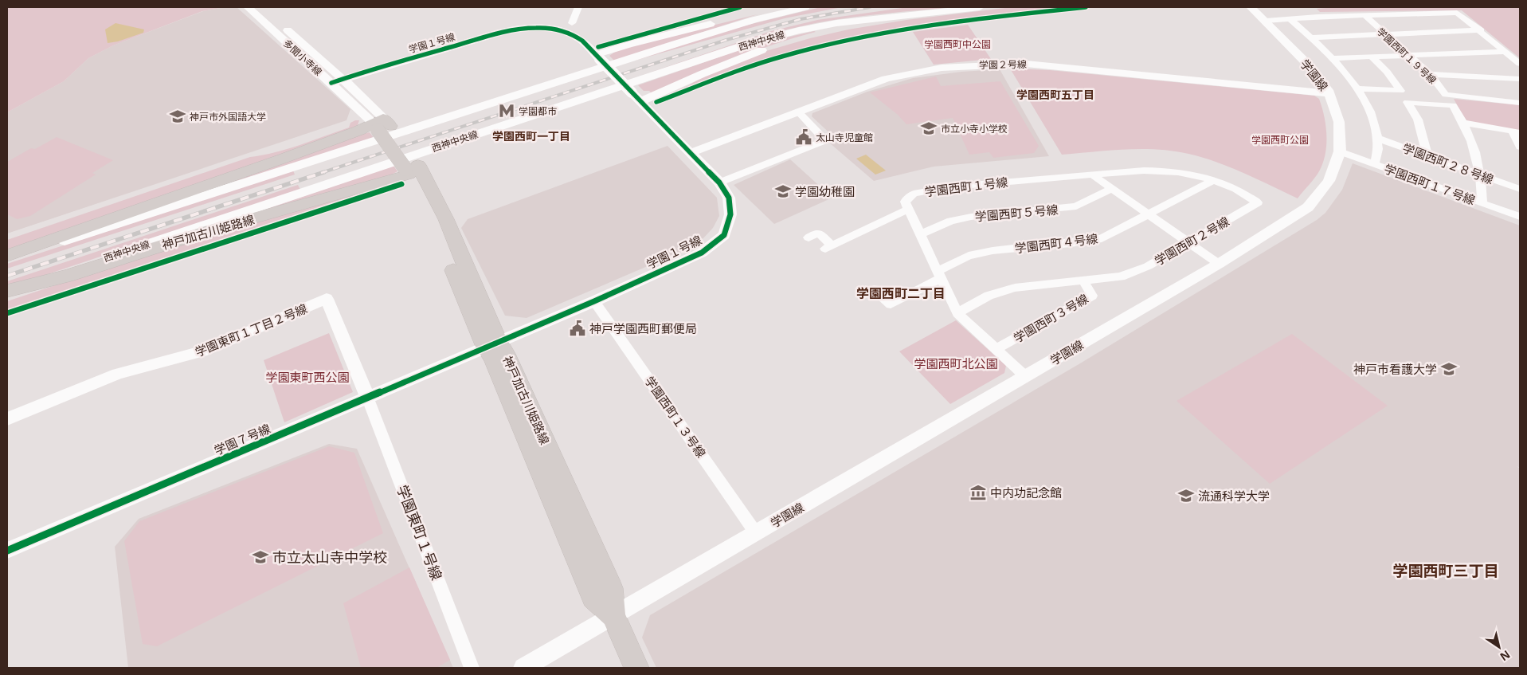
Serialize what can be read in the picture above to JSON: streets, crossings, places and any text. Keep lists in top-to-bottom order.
{
  "streets": {
    "main road": ["神戸加古川姫路線"],
    "street": [
      "西神中央線",
      "学園１号線",
      "学園西町１９号線",
      "多聞小寺線",
      "学園２号線",
      "学園線",
      "学園西町２８号線",
      "学園西町１７号線",
      "学園西町１号線",
      "学園西町５号線",
      "学園西町２号線",
      "学園西町４号線",
      "学園西町３号線",
      "学園東町１丁目２号線",
      "学園西町１３号線",
      "学園７号線",
      "学園東町１号線"
    ]
  },
  "crossings": [
    ["西神中央線", "神戸加古川姫路線"],
    ["学園１号線", "多聞小寺線"],
    ["学園１号線", "学園２号線"],
    ["学園１号線", "神戸加古川姫路線"],
    ["学園１号線", "学園西町１３号線"],
    ["学園１号線", "学園７号線"],
    ["多聞小寺線", "神戸加古川姫路線"],
    ["学園２号線", "学園線"],
    ["学園線", "学園西町１７号線"],
    ["学園線", "神戸加古川姫路線"],
    ["学園線", "学園西町１３号線"],
    ["学園西町１号線", "学園西町２号線"],
    ["神戸加古川姫路線", "学園７号線"],
    ["学園西町２号線", "学園西町４号線"],
    ["学園西町２号線", "学園西町３号線"],
    ["学園東町１丁目２号線", "学園７号線"],
    ["学園東町１丁目２号線", "学園東町１号線"],
    ["学園７号線", "学園東町１号線"]
  ],
  "districts": [
    "学園西町五丁目",
    "学園西町一丁目",
    "学園西町二丁目",
    "学園西町三丁目"
  ],
  "parks": [
    "学園西町中公園",
    "学園西町公園",
    "学園西町北公園",
    "学園東町西公園"
  ],
  "places": {
    "metro station": ["学園都市"],
    "school or university": [
      "神戸市外国語大学",
      "市立小寺小学校",
      "学園幼稚園",
      "神戸市看護大学",
      "流通科学大学",
      "市立太山寺中学校"
    ],
    "public building": ["太山寺児童館", "神戸学園西町郵便局"],
    "museum": ["中内功記念館"]
  },
  "north": "bottom right"
}
